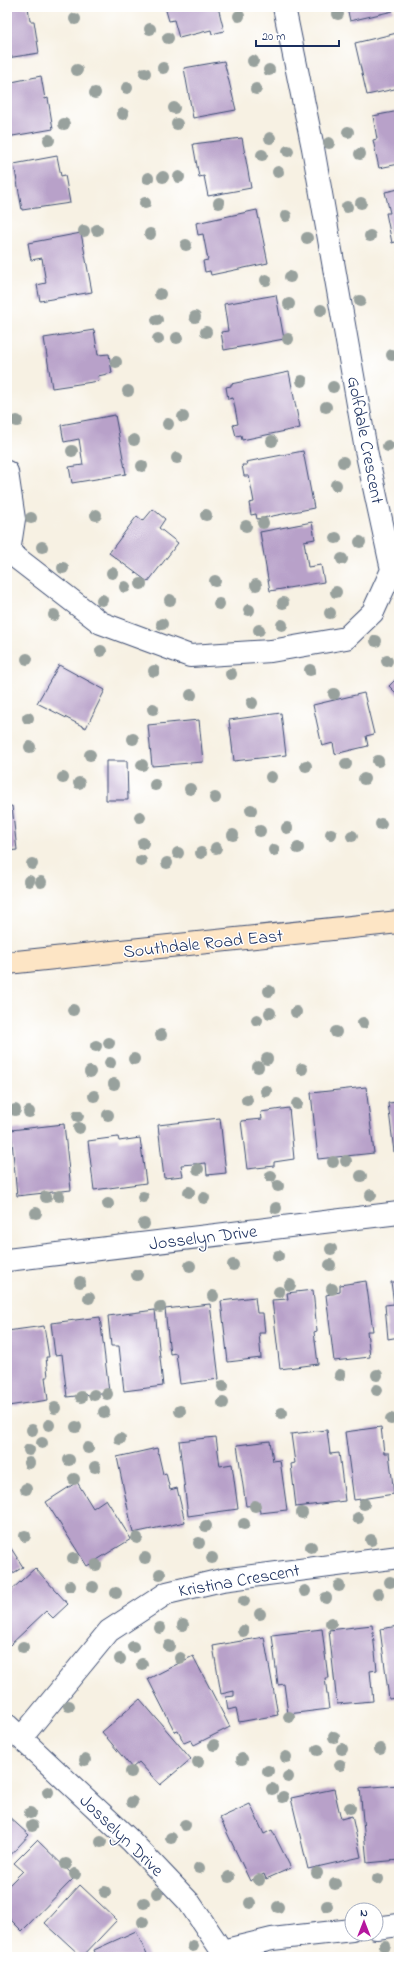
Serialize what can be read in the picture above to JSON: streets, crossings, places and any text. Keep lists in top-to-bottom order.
{
  "streets": {
    "main road": ["Southdale Road East"],
    "street": ["Golfdale Crescent", "Josselyn Drive", "Kristina Crescent"]
  },
  "crossings": [
    ["Josselyn Drive", "Kristina Crescent"]
  ],
  "scale_bar": "20 m",
  "north": "top"
}
